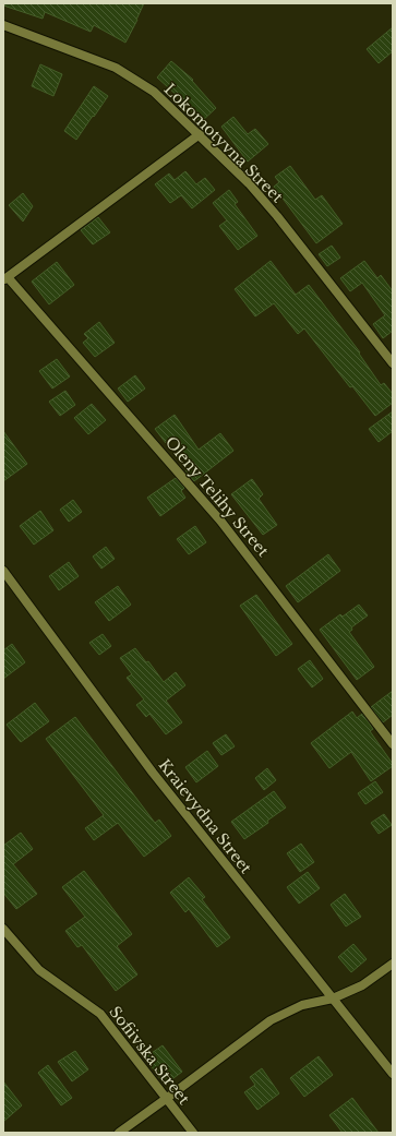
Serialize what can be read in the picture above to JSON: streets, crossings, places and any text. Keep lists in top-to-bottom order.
{
  "streets": {
    "street": [
      "Lokomotyvna Street",
      "Oleny Telihy Street",
      "Kraievydna Street",
      "Sofiivska Street"
    ]
  }
}
